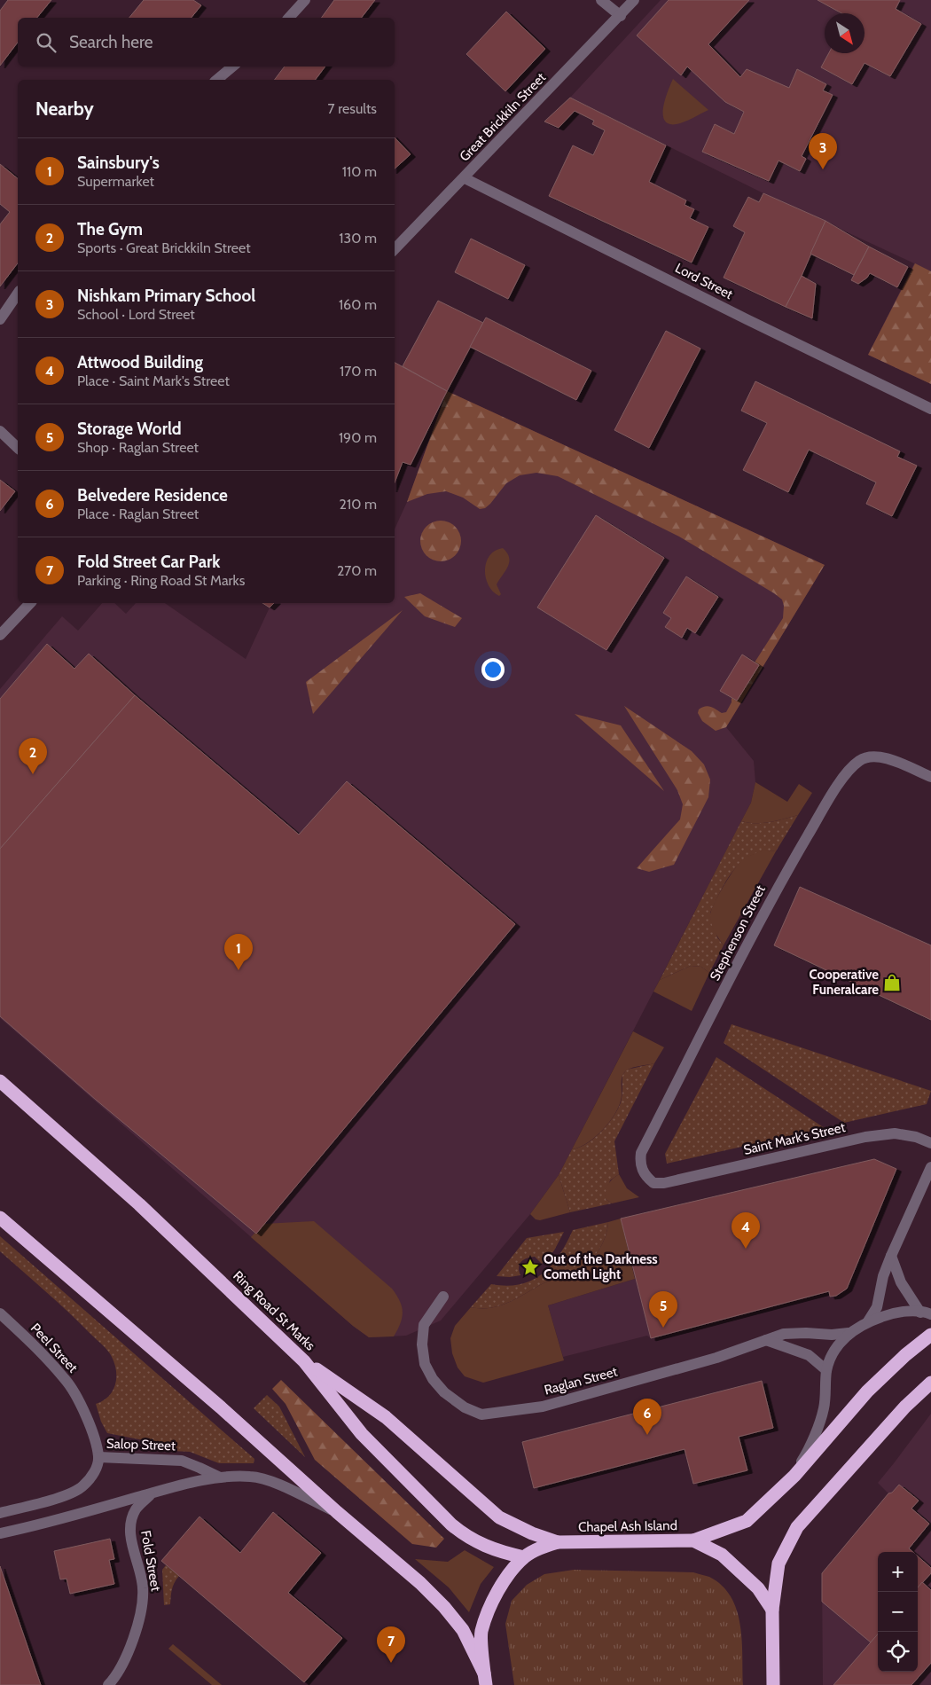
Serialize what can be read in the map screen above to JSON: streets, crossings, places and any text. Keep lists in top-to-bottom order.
{
  "streets": {
    "highway": ["Ring Road St Marks", "Chapel Ash Island"],
    "street": [
      "Great Brickkiln Street",
      "Lord Street",
      "Stephenson Street",
      "Saint Mark's Street",
      "Peel Street",
      "Raglan Street",
      "Salop Street",
      "Fold Street"
    ]
  },
  "crossings": [
    ["Great Brickkiln Street", "Lord Street"],
    ["Stephenson Street", "Saint Mark's Street"],
    ["Ring Road St Marks", "Chapel Ash Island"],
    ["Peel Street", "Salop Street"]
  ],
  "places": {
    "shop": ["Cooperative Funeralcare"],
    "place": ["Out of the Darkness Cometh Light"]
  },
  "north": "bottom right",
  "page": {
    "search": "Search here",
    "heading": ["Nearby", "7 results"],
    "pins": [
      "3",
      "2",
      "1",
      "4",
      "5",
      "6",
      "7"
    ],
    "list": [
      {
        "mark": "1",
        "name": "Sainsbury's",
        "note": "Supermarket",
        "value": "110 m"
      },
      {
        "mark": "2",
        "name": "The Gym",
        "note": "Sports · Great Brickkiln Street",
        "value": "130 m"
      },
      {
        "mark": "3",
        "name": "Nishkam Primary School",
        "note": "School · Lord Street",
        "value": "160 m"
      },
      {
        "mark": "4",
        "name": "Attwood Building",
        "note": "Place · Saint Mark's Street",
        "value": "170 m"
      },
      {
        "mark": "5",
        "name": "Storage World",
        "note": "Shop · Raglan Street",
        "value": "190 m"
      },
      {
        "mark": "6",
        "name": "Belvedere Residence",
        "note": "Place · Raglan Street",
        "value": "210 m"
      },
      {
        "mark": "7",
        "name": "Fold Street Car Park",
        "note": "Parking · Ring Road St Marks",
        "value": "270 m"
      }
    ],
    "map_buttons": ["+", "−"]
  }
}
